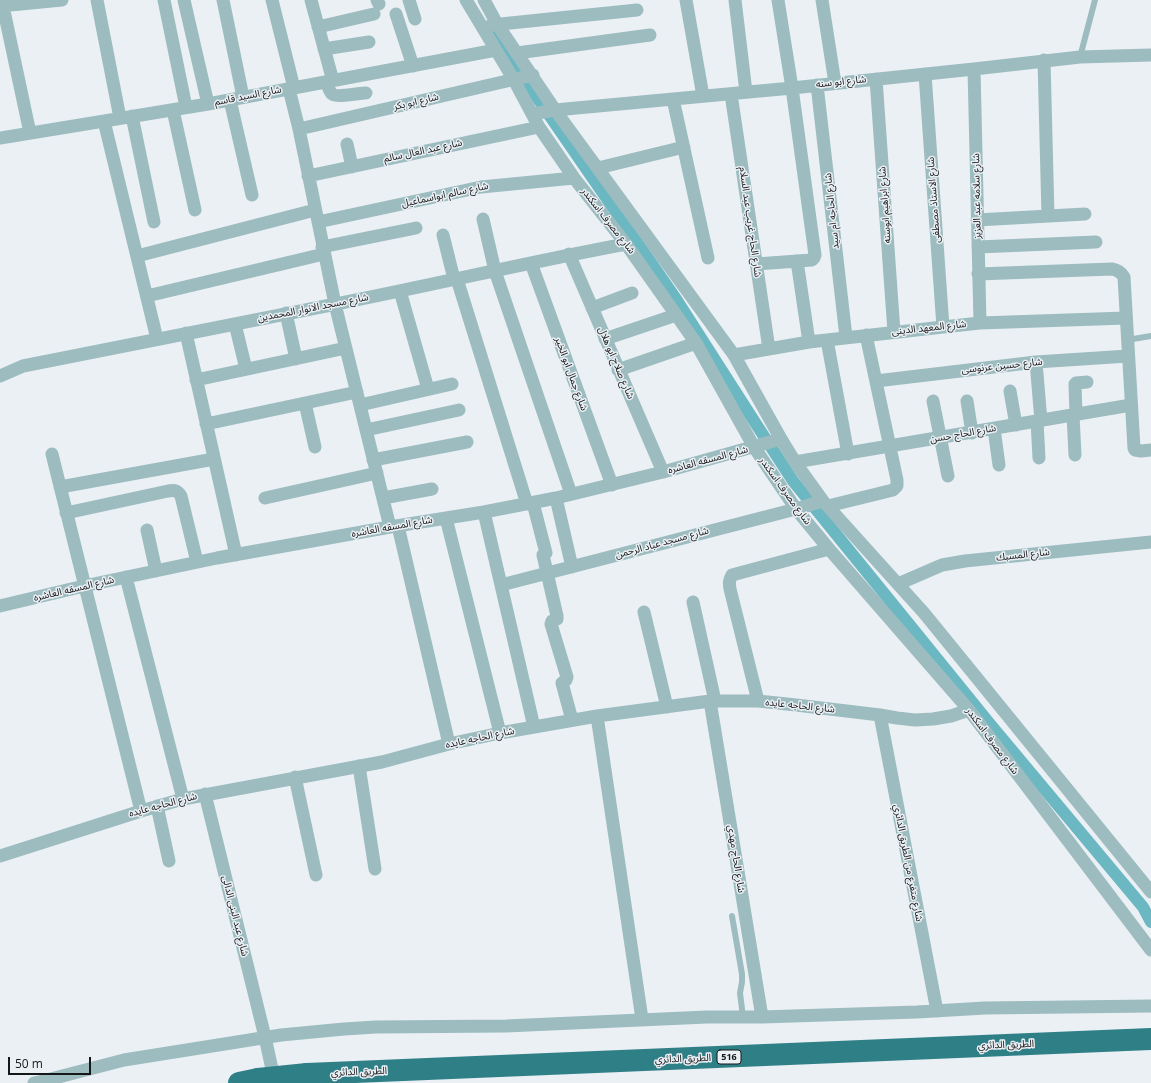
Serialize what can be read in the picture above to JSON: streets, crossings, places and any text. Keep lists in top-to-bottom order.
{
  "streets": {
    "highway": ["الطريق الدائري", "516"],
    "street": [
      "شارع ابو سنه",
      "شارع السيد قاسم",
      "شارع ابو بكر",
      "شارع عبد العال سالم",
      "شارع سالم ابواسماعيل",
      "شارع سلامه عبد العزيز",
      "شارع الاستاذ مصطفى",
      "شارع ابراهيم ابوسنه",
      "شارع الحاجه ام سيد",
      "شارع مصرف اسكندر",
      "شارع الحاج غريب عبد السلام",
      "شارع مسجد الانوار المحمدين",
      "شارع المعهد الدينى",
      "شارع صلاح ابو هلال",
      "شارع حسين عرنوسى",
      "شارع جمال ابو الخير",
      "شارع الحاج حسن",
      "شارع المسقه العاشره",
      "شارع مسجد عباد الرحمن",
      "شارع المسبك",
      "شارع الحاجه عايده",
      "شارع الحاج مهدي",
      "شارع متفرع من الطريق الدائري",
      "شارع عبد البنى الدالى"
    ]
  },
  "crossings": [
    ["شارع ابو سنه", "شارع سلامه عبد العزيز"],
    ["شارع ابو سنه", "شارع الاستاذ مصطفى"],
    ["شارع ابو سنه", "شارع ابراهيم ابوسنه"],
    ["شارع ابو سنه", "شارع الحاجه ام سيد"],
    ["شارع ابو سنه", "شارع مصرف اسكندر"],
    ["شارع ابو سنه", "شارع الحاج غريب عبد السلام"],
    ["شارع السيد قاسم", "شارع مصرف اسكندر"],
    ["شارع ابو بكر", "شارع مصرف اسكندر"],
    ["شارع عبد العال سالم", "شارع مصرف اسكندر"],
    ["شارع سالم ابواسماعيل", "شارع مصرف اسكندر"],
    ["شارع سلامه عبد العزيز", "شارع المعهد الدينى"],
    ["شارع الاستاذ مصطفى", "شارع المعهد الدينى"],
    ["شارع ابراهيم ابوسنه", "شارع المعهد الدينى"],
    ["شارع الحاجه ام سيد", "شارع المعهد الدينى"],
    ["شارع مصرف اسكندر", "شارع مسجد الانوار المحمدين"],
    ["شارع مصرف اسكندر", "شارع المسقه العاشره"],
    ["شارع مصرف اسكندر", "شارع مسجد عباد الرحمن"],
    ["شارع مصرف اسكندر", "شارع الحاجه عايده"],
    ["شارع الحاج غريب عبد السلام", "شارع المعهد الدينى"],
    ["شارع مسجد الانوار المحمدين", "شارع صلاح ابو هلال"],
    ["شارع مسجد الانوار المحمدين", "شارع جمال ابو الخير"],
    ["شارع صلاح ابو هلال", "شارع المسقه العاشره"],
    ["شارع جمال ابو الخير", "شارع المسقه العاشره"],
    ["شارع الحاج حسن", "شارع مسجد عباد الرحمن"],
    ["شارع الحاجه عايده", "شارع الحاج مهدي"],
    ["شارع الحاجه عايده", "شارع متفرع من الطريق الدائري"],
    ["شارع الحاجه عايده", "شارع عبد البنى الدالى"],
    ["شارع عبد البنى الدالى", "الطريق الدائري"]
  ],
  "scale_bar": "50 m"
}
